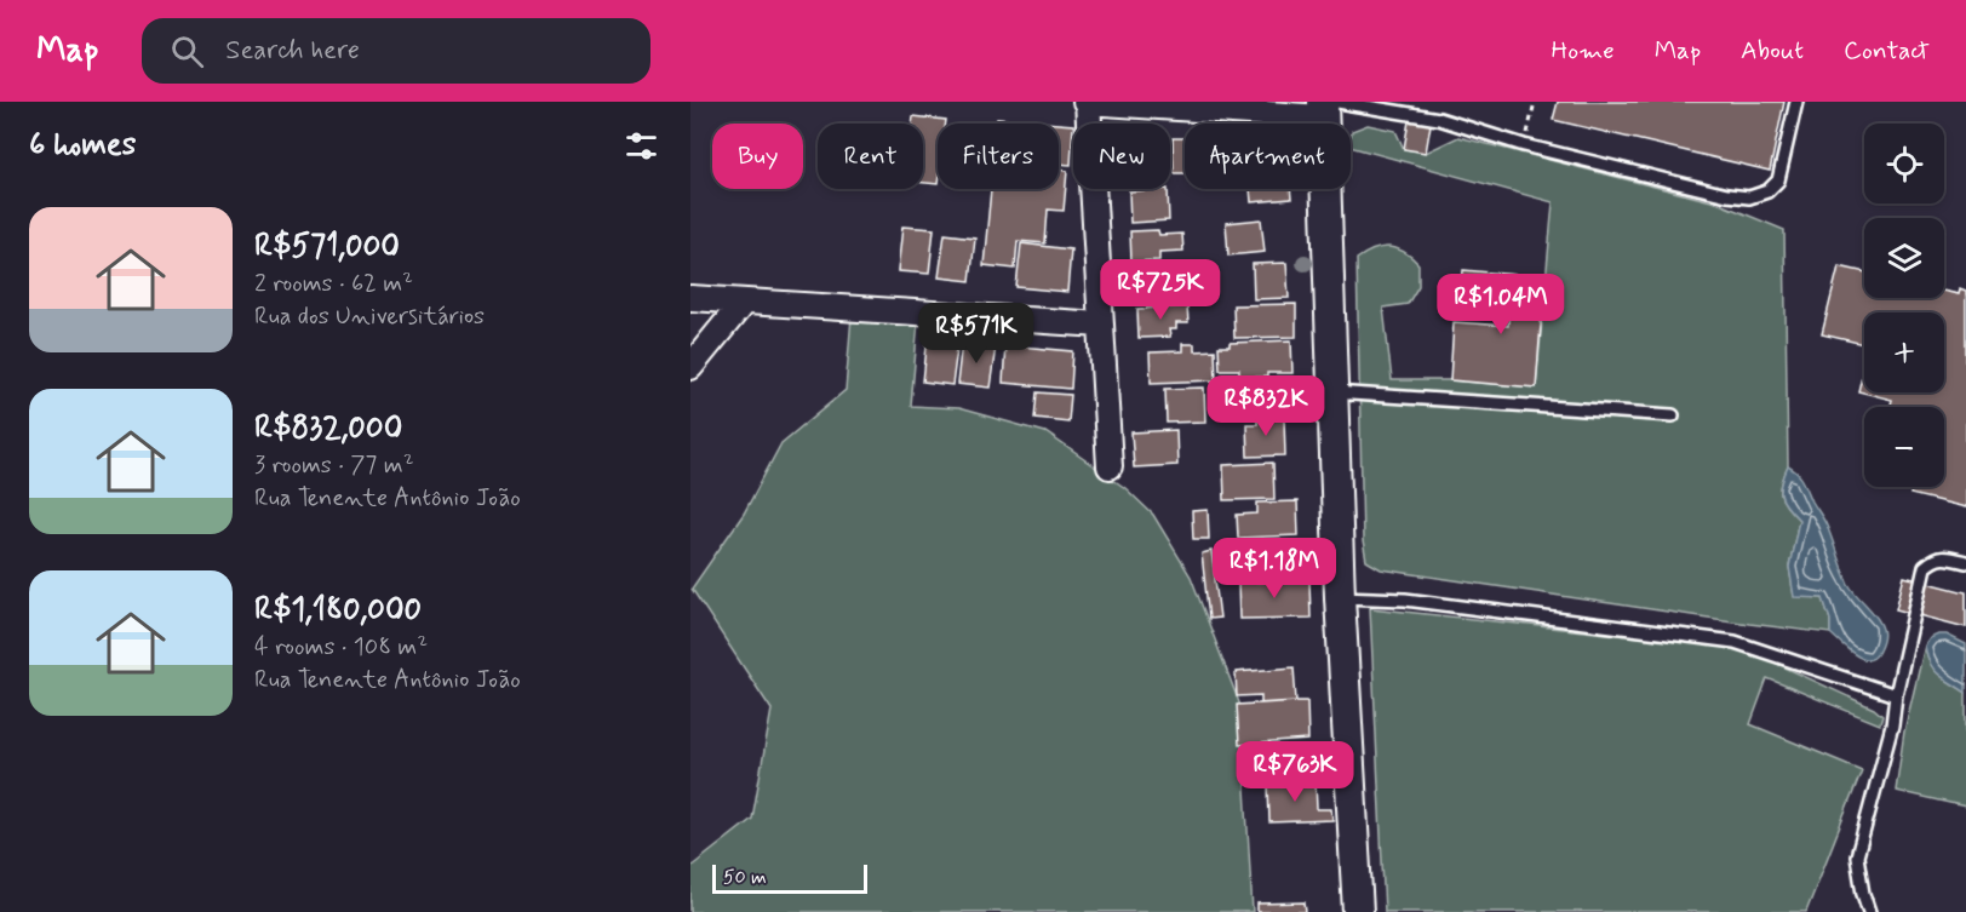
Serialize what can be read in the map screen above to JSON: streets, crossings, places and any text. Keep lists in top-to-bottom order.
{
  "scale_bar": "50 m",
  "page": {
    "header": "Map",
    "search": "Search here",
    "nav": [
      "Home",
      "Map",
      "About",
      "Contact"
    ],
    "heading": "6 homes",
    "map_buttons": ["+", "−"],
    "chip": [
      "Buy",
      "Rent",
      "Filters",
      "New",
      "Apartment"
    ],
    "list": [
      {
        "name": "R$571,000",
        "note": "2 rooms · 62 m² · Rua dos Universitários"
      },
      {
        "name": "R$832,000",
        "note": "3 rooms · 77 m² · Rua Tenente Antônio João"
      },
      {
        "name": "R$1,180,000",
        "note": "4 rooms · 108 m² · Rua Tenente Antônio João"
      }
    ],
    "price": [
      "R$725K",
      "R$1.04M",
      "R$571K",
      "R$832K",
      "R$1.18M",
      "R$763K"
    ],
    "scale": "50 m"
  }
}
